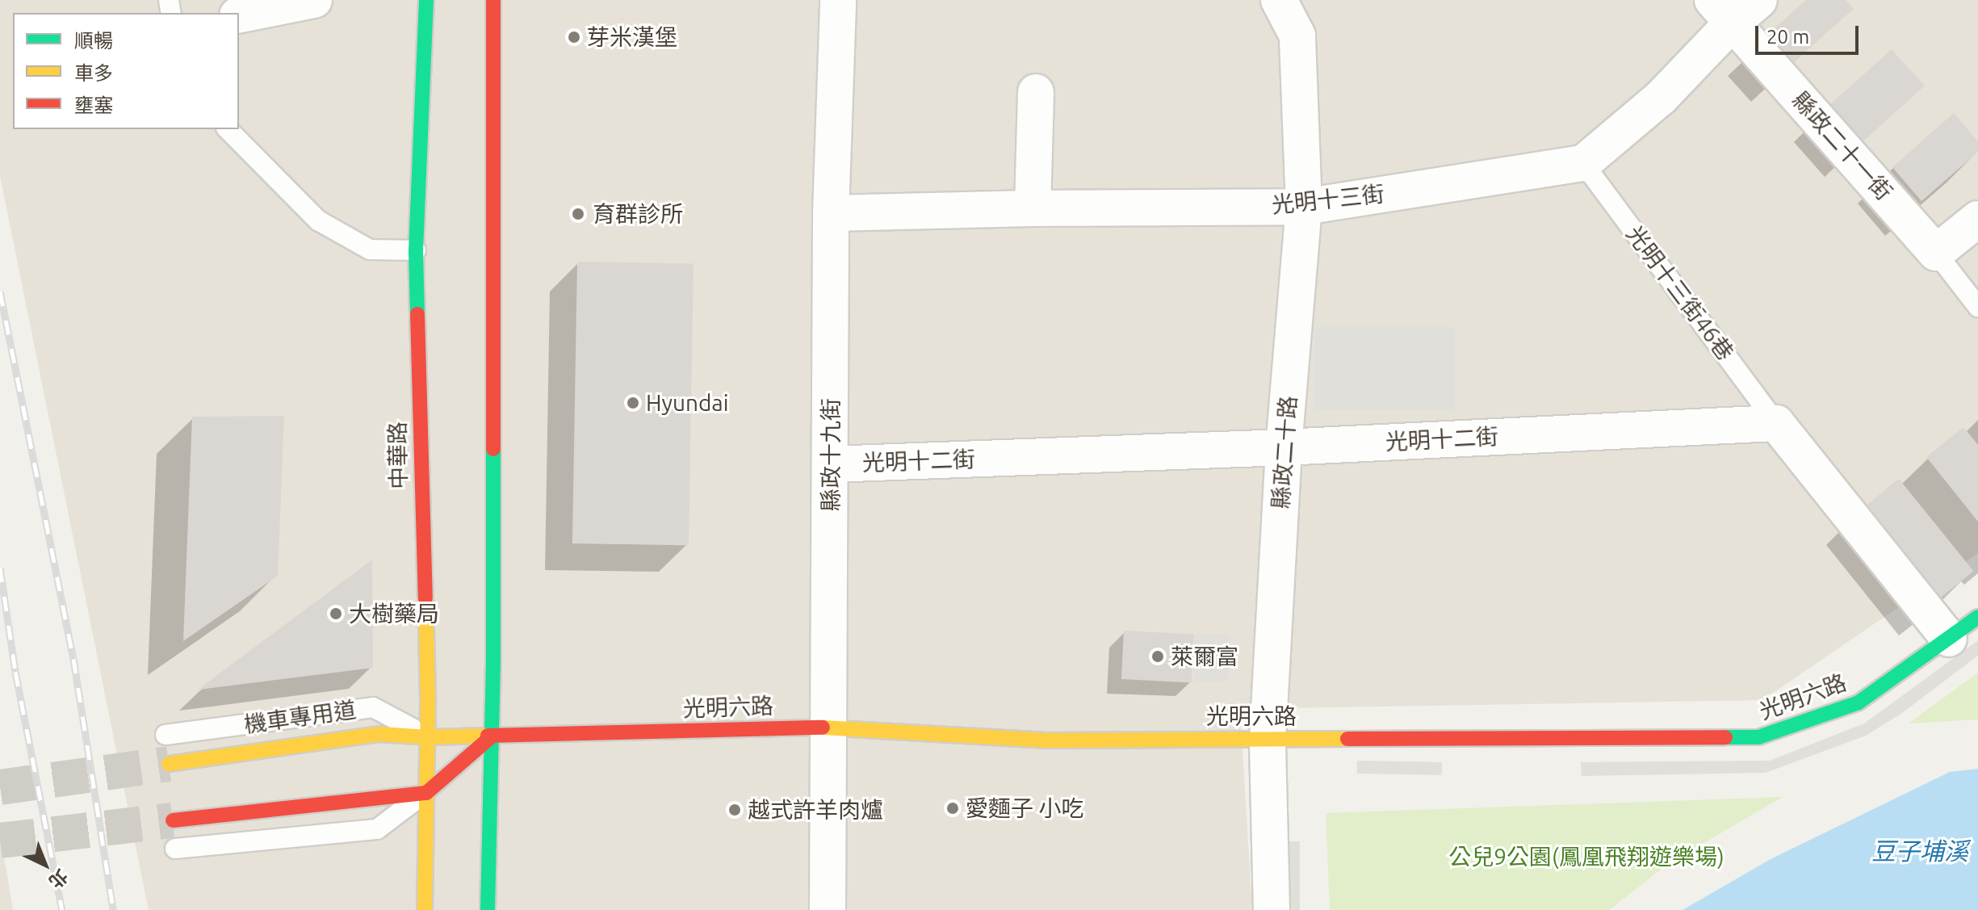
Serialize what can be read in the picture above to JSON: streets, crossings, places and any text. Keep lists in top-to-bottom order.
{
  "streets": {
    "main road": ["中華路", "光明六路"],
    "street": [
      "縣政二十一街",
      "光明十三街",
      "光明十二街",
      "縣政二十路",
      "縣政十九街"
    ],
    "lane": ["光明十三街46巷", "機車專用道"]
  },
  "crossings": [
    ["光明十三街", "光明十三街46巷"],
    ["光明十三街", "縣政二十路"],
    ["光明十三街", "縣政十九街"],
    ["光明十三街46巷", "光明十二街"],
    ["光明十二街", "縣政二十路"],
    ["光明十二街", "縣政十九街"],
    ["縣政二十路", "光明六路"],
    ["縣政十九街", "光明六路"],
    ["中華路", "光明六路"],
    ["中華路", "機車專用道"],
    ["光明六路", "機車專用道"]
  ],
  "water": ["豆子埔溪"],
  "parks": ["公兒9公園(鳳凰飛翔遊樂場)"],
  "places": [
    "芽米漢堡",
    "育群診所",
    "Hyundai",
    "大樹藥局",
    "萊爾富",
    "愛麵子 小吃",
    "越式許羊肉爐"
  ],
  "legend": ["順暢", "車多", "壅塞"],
  "scale_bar": "20 m",
  "north": "bottom right"
}
